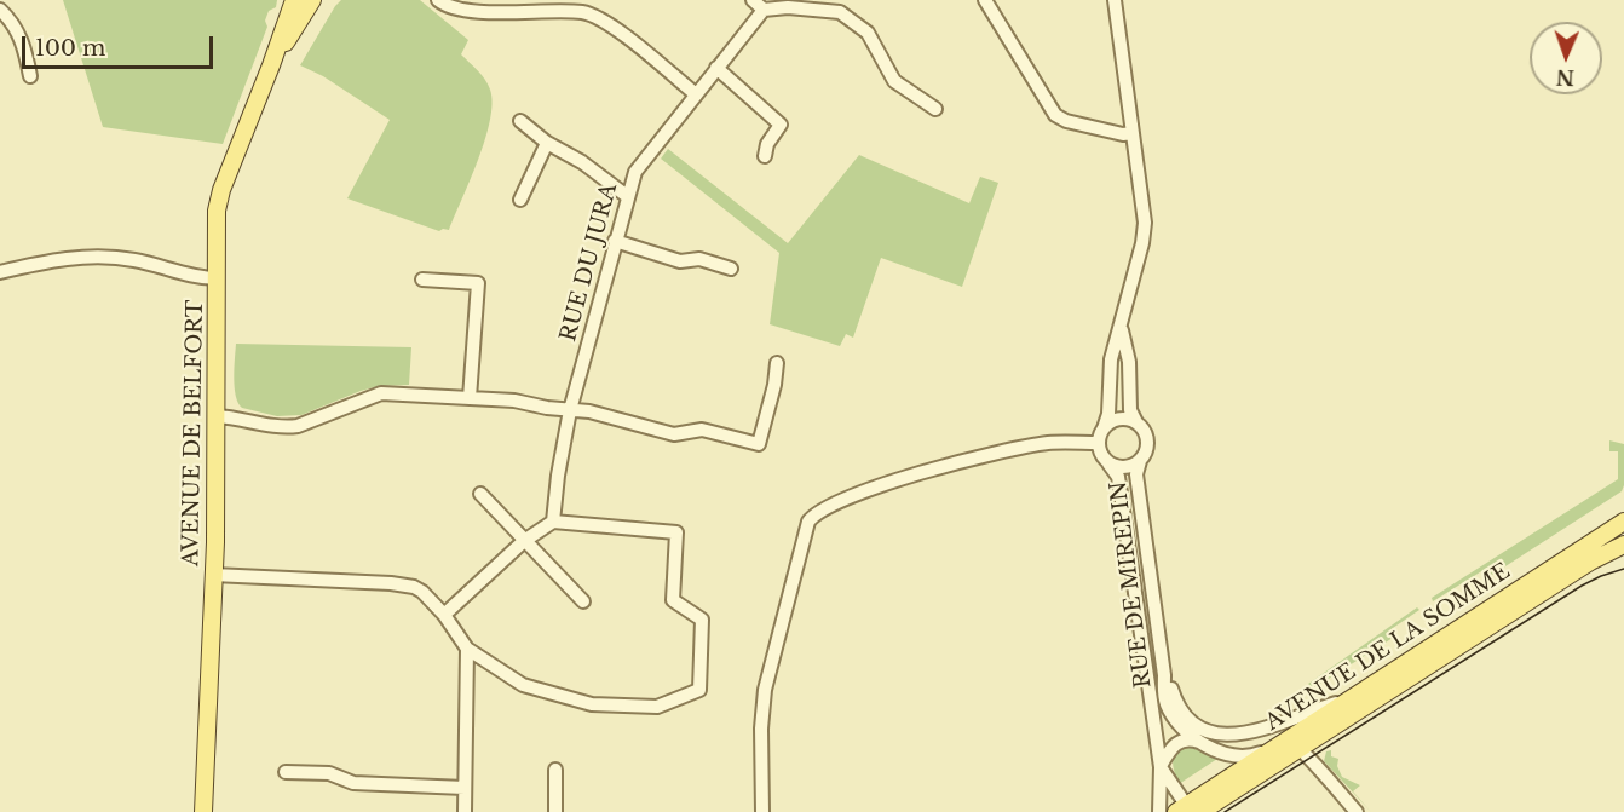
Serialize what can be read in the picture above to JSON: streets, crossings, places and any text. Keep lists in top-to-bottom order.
{
  "streets": {
    "main road": ["AVENUE DE BELFORT", "AVENUE DE LA SOMME"],
    "street": ["RUE DU JURA", "RUE DE MIREPIN"]
  },
  "crossings": [
    ["RUE DE MIREPIN", "AVENUE DE LA SOMME"]
  ],
  "scale_bar": "100 m",
  "north": "bottom"
}
